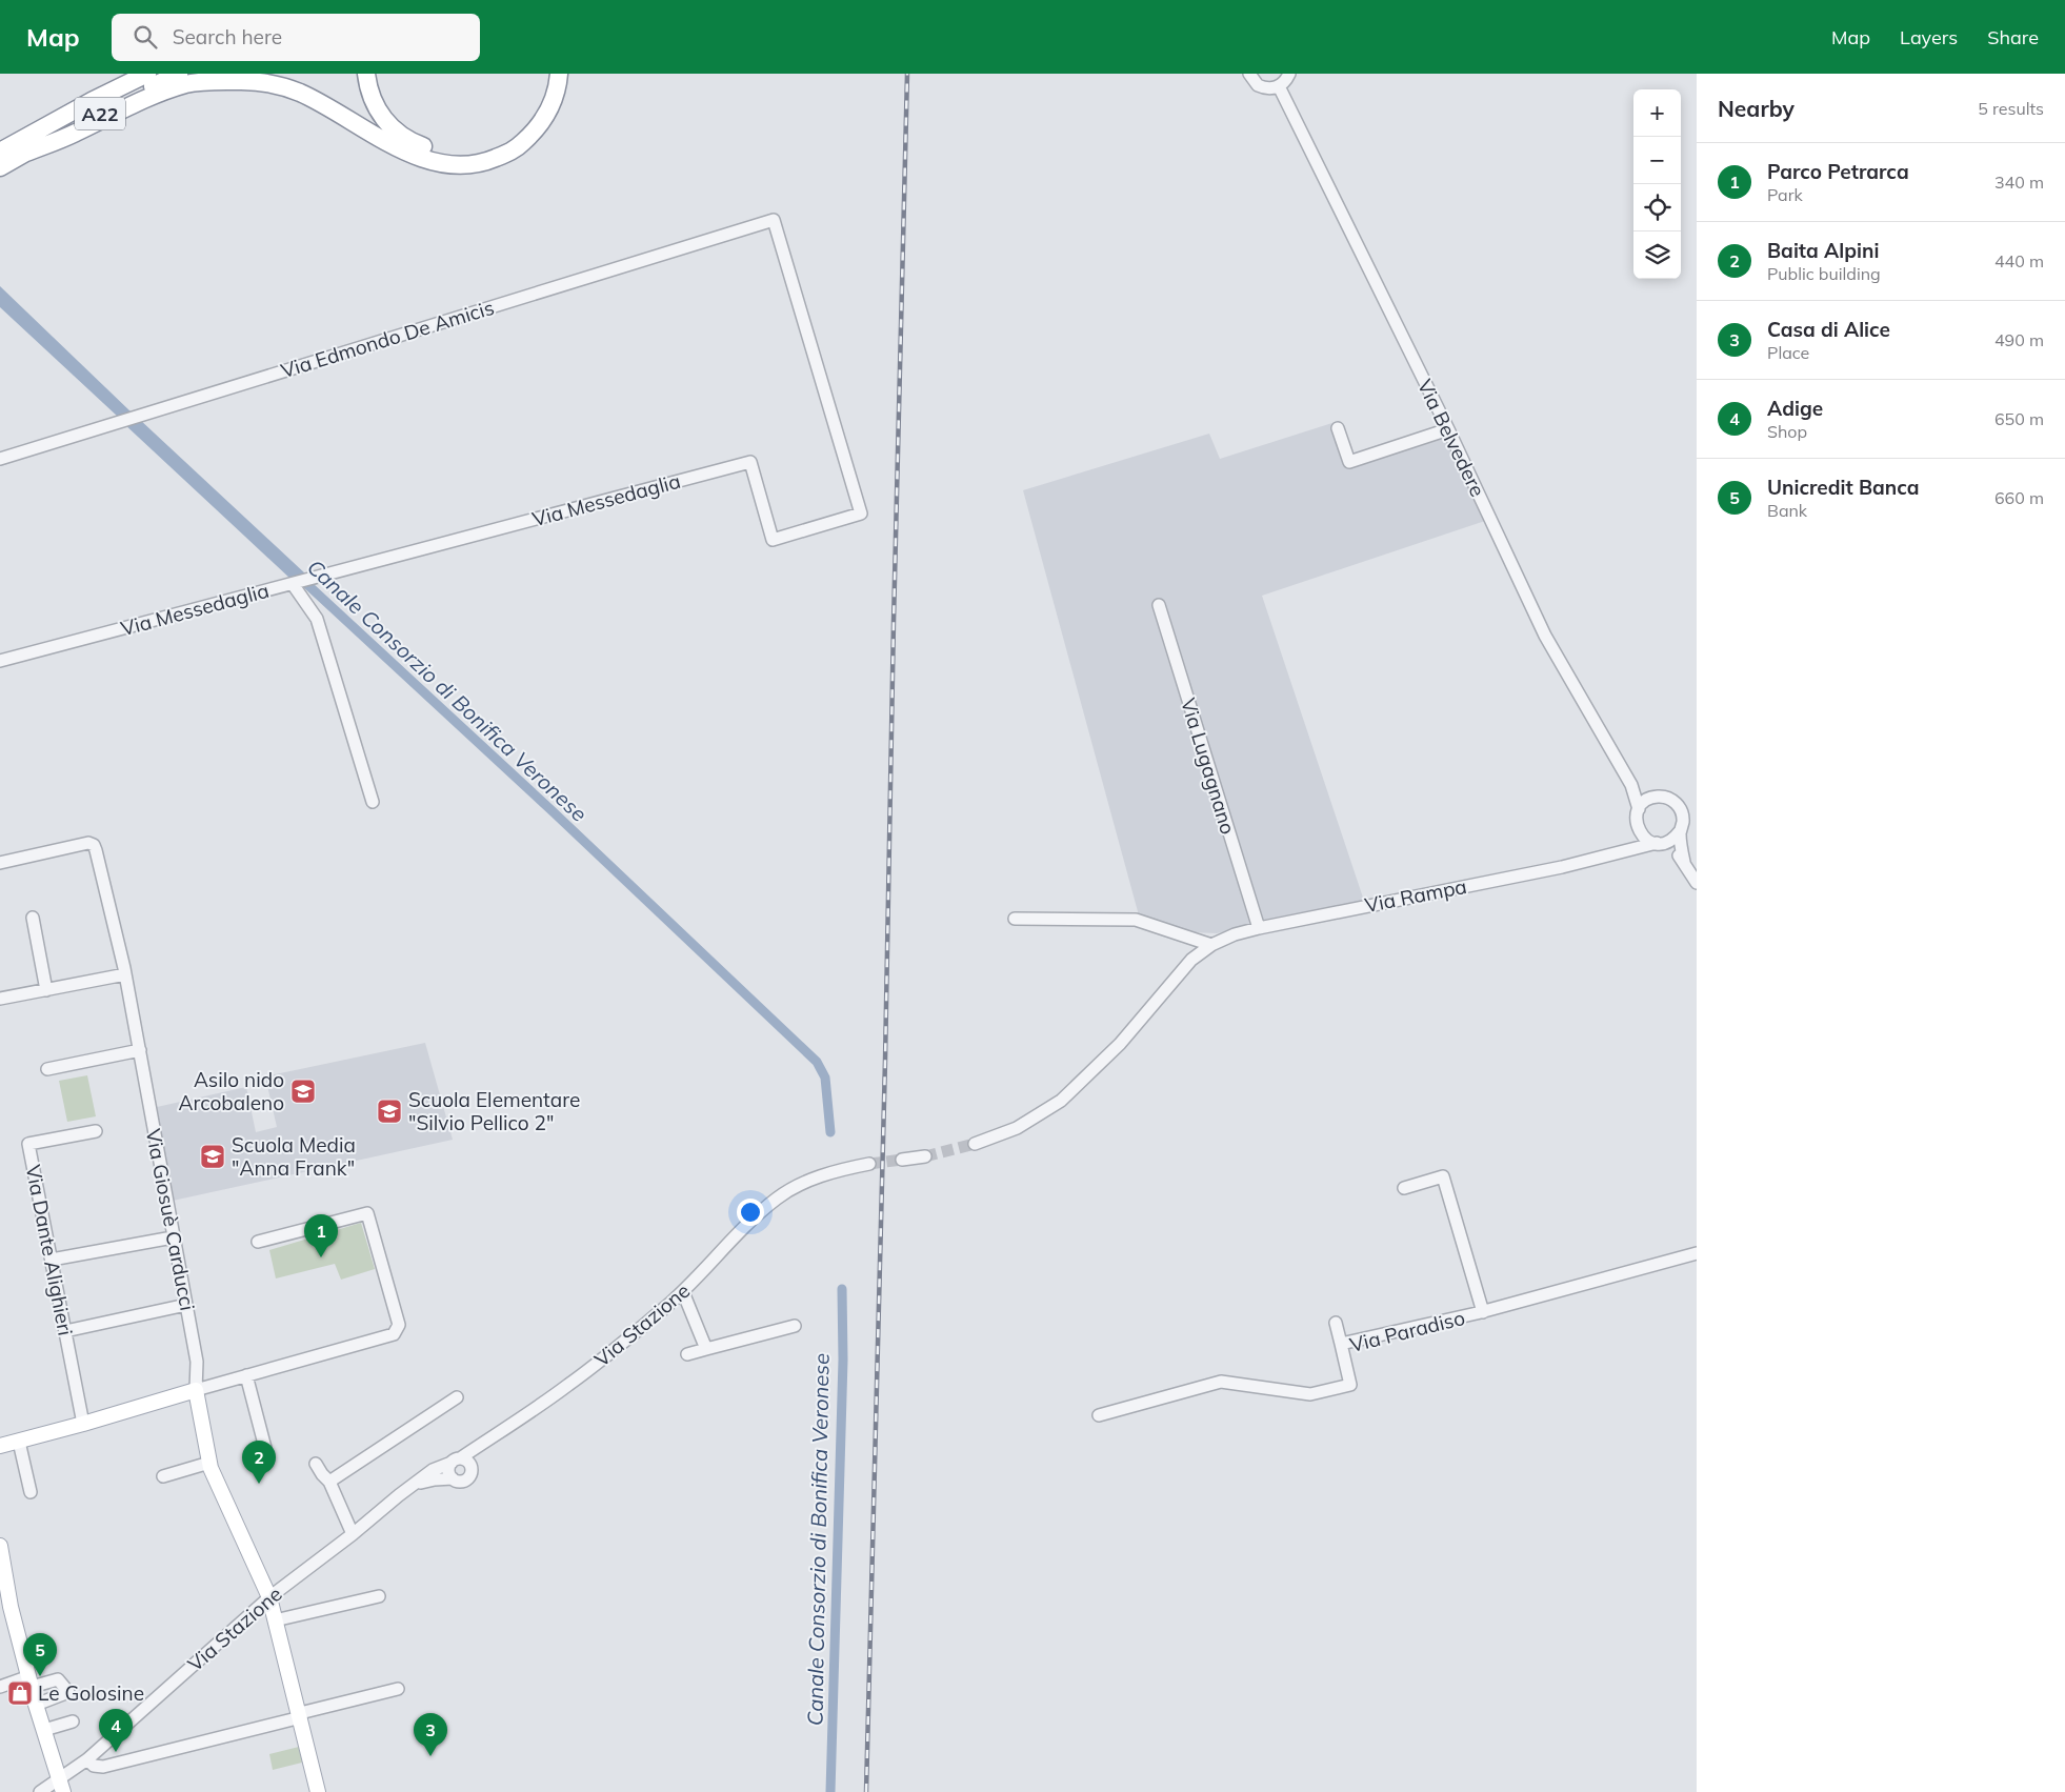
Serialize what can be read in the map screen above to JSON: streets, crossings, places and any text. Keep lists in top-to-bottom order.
{
  "streets": {
    "highway": ["A22"],
    "street": [
      "Via Edmondo De Amicis",
      "Via Belvedere",
      "Via Messedaglia",
      "Via Lugagnano",
      "Via Rampa",
      "Via Giosuè Carducci",
      "Via Dante Alighieri",
      "Via Stazione",
      "Via Paradiso"
    ]
  },
  "crossings": [
    ["Via Edmondo De Amicis", "Via Messedaglia"],
    ["Via Belvedere", "Via Rampa"],
    ["Via Lugagnano", "Via Rampa"]
  ],
  "water": ["Canale Consorzio di Bonifica Veronese"],
  "places": {
    "school or university": ["Asilo nido Arcobaleno", "Scuola Elementare \"Silvio Pellico 2\"", "Scuola Media \"Anna Frank\""],
    "shop": ["Le Golosine"]
  },
  "page": {
    "header": "Map",
    "search": "Search here",
    "nav": ["Map", "Layers", "Share"],
    "heading": ["Nearby", "5 results"],
    "map_buttons": ["+", "−"],
    "list": [
      {
        "mark": "1",
        "name": "Parco Petrarca",
        "note": "Park",
        "value": "340 m"
      },
      {
        "mark": "2",
        "name": "Baita Alpini",
        "note": "Public building",
        "value": "440 m"
      },
      {
        "mark": "3",
        "name": "Casa di Alice",
        "note": "Place",
        "value": "490 m"
      },
      {
        "mark": "4",
        "name": "Adige",
        "note": "Shop",
        "value": "650 m"
      },
      {
        "mark": "5",
        "name": "Unicredit Banca",
        "note": "Bank",
        "value": "660 m"
      }
    ],
    "pins": [
      "1",
      "2",
      "5",
      "4",
      "3"
    ]
  }
}
